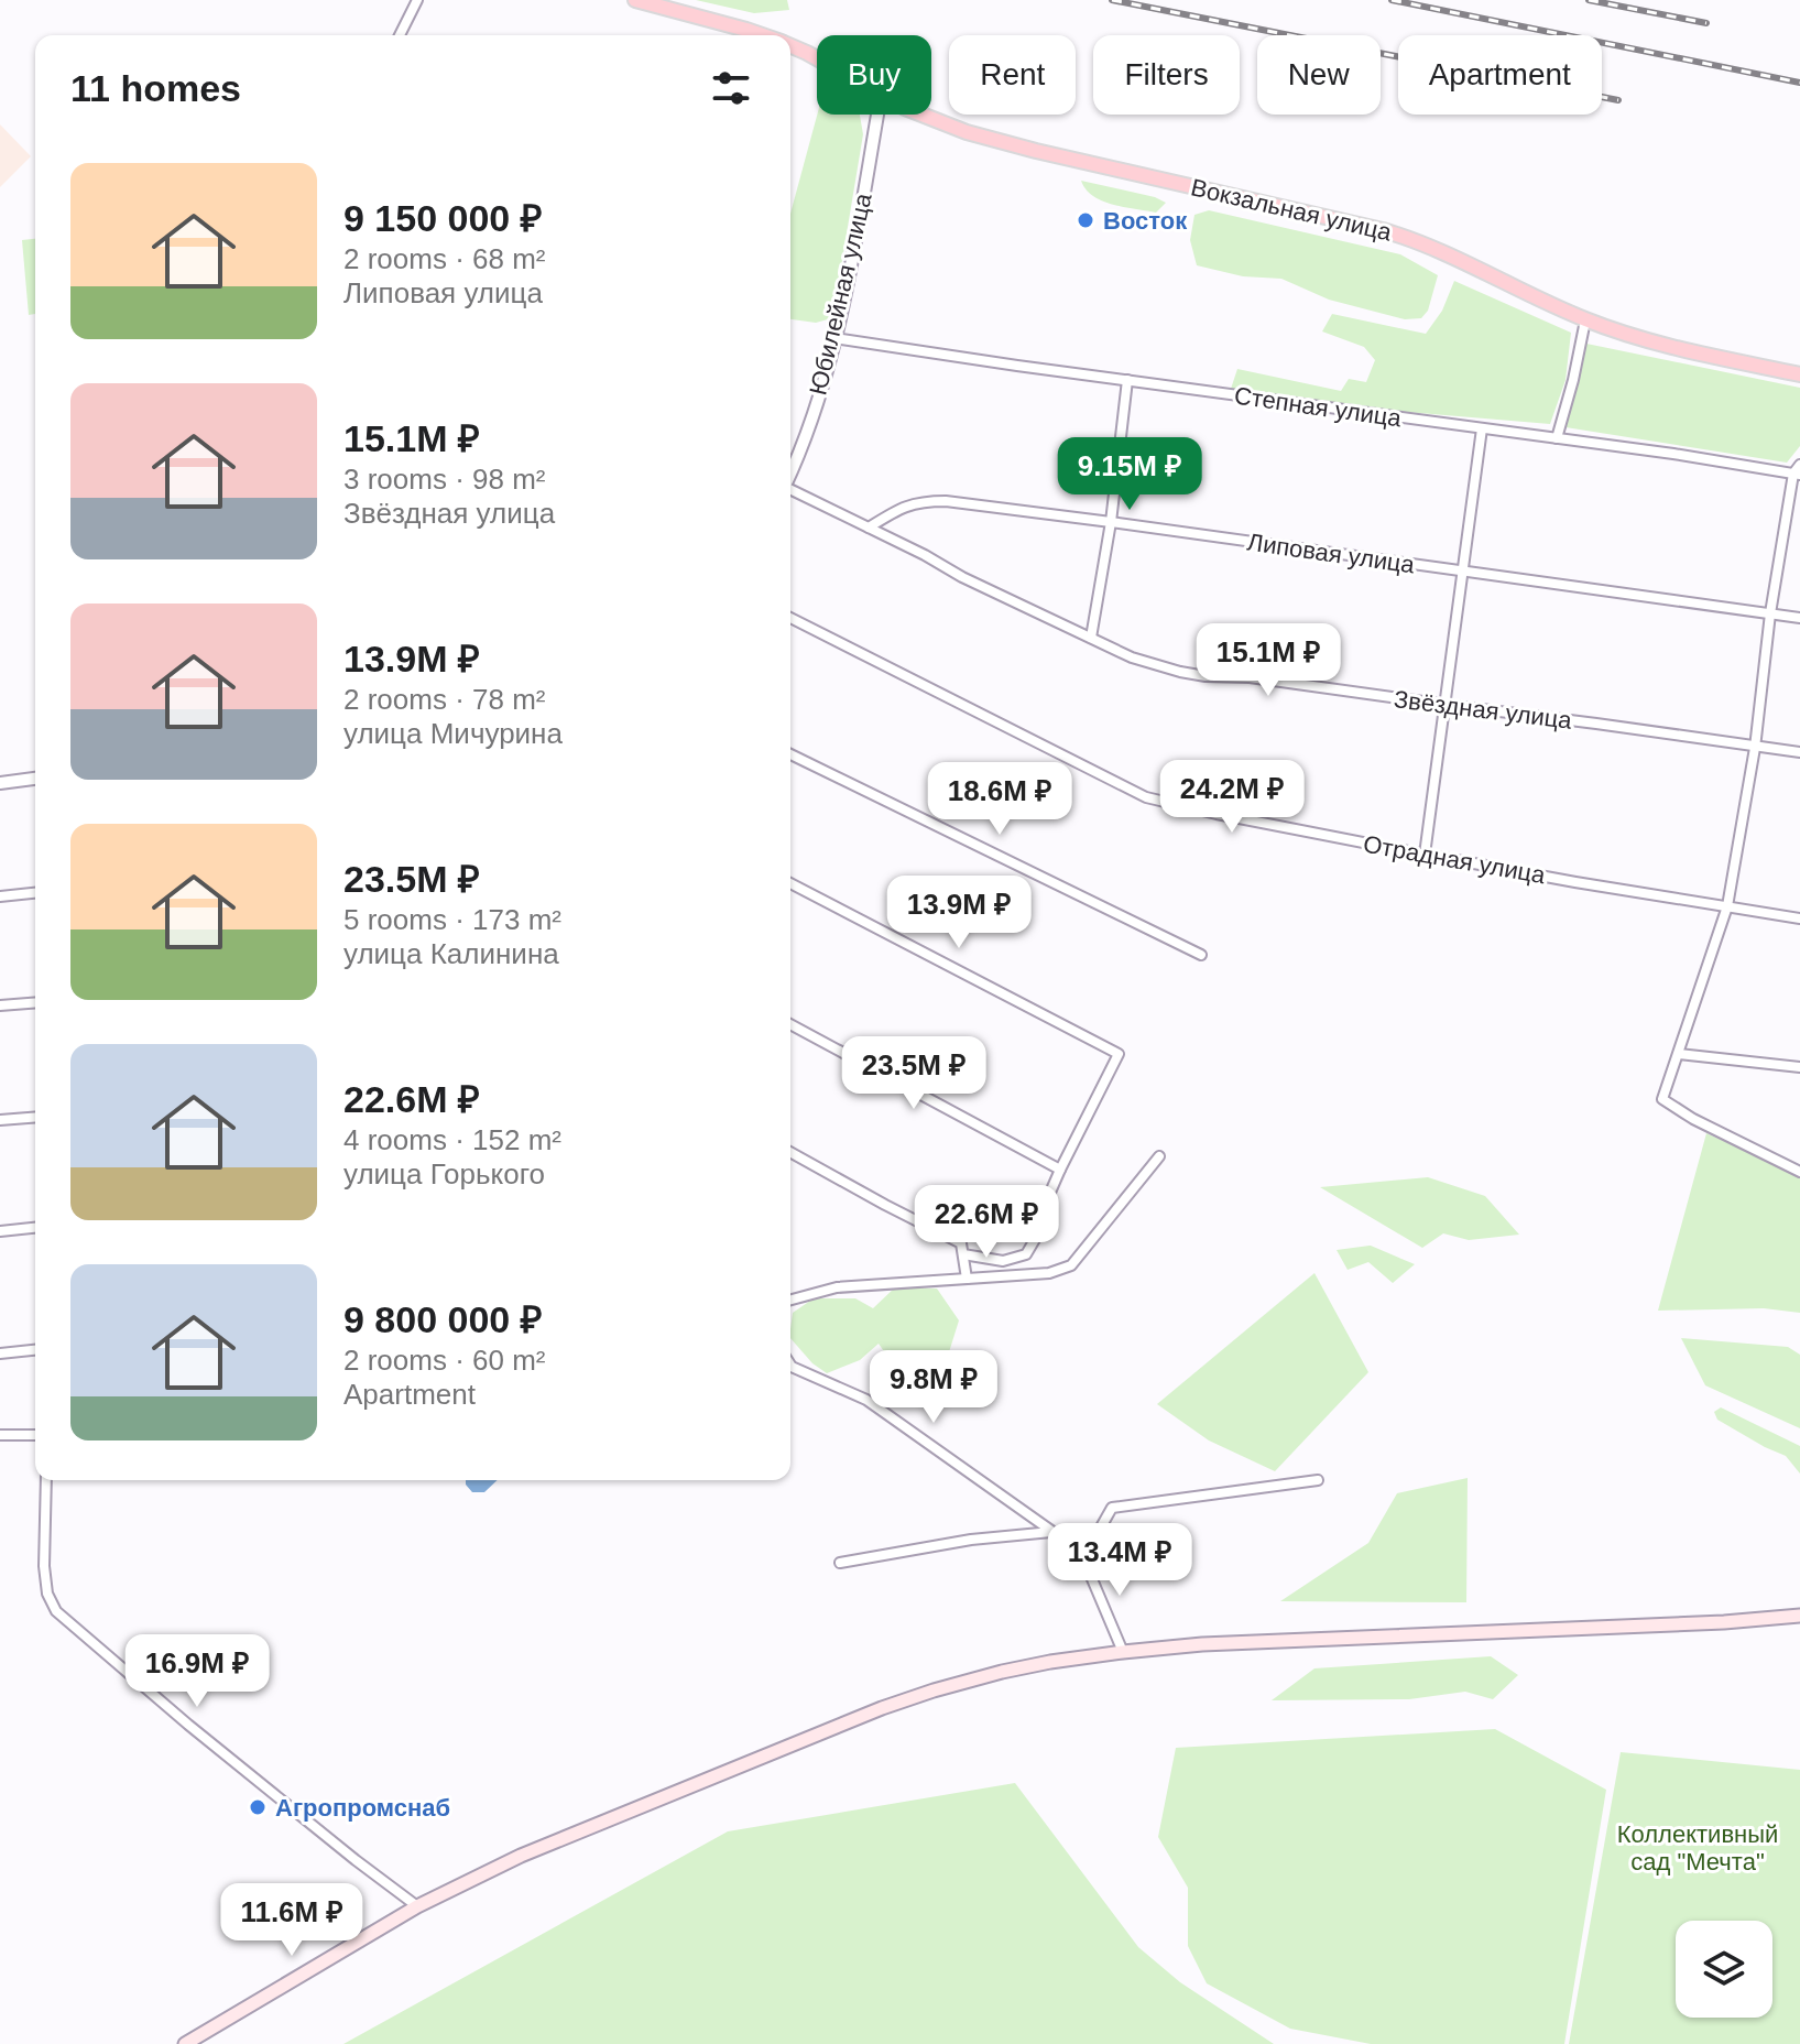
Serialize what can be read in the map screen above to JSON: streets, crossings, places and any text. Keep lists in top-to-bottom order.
{
  "streets": {
    "main road": ["Вокзальная улица"],
    "street": [
      "Юбилейная улица",
      "Степная улица",
      "Липовая улица",
      "Звёздная улица",
      "Отрадная улица"
    ]
  },
  "crossings": [
    ["Юбилейная улица", "Степная улица"],
    ["Липовая улица", "Звёздная улица"]
  ],
  "parks": ["Коллективный сад \"Мечта\""],
  "places": ["Восток", "Агропромснаб"],
  "page": {
    "chip": [
      "Buy",
      "Rent",
      "Filters",
      "New",
      "Apartment"
    ],
    "heading": "11 homes",
    "list": [
      {
        "name": "9 150 000 ₽",
        "note": "2 rooms · 68 m² · Липовая улица"
      },
      {
        "name": "15.1M ₽",
        "note": "3 rooms · 98 m² · Звёздная улица"
      },
      {
        "name": "13.9M ₽",
        "note": "2 rooms · 78 m² · улица Мичурина"
      },
      {
        "name": "23.5M ₽",
        "note": "5 rooms · 173 m² · улица Калинина"
      },
      {
        "name": "22.6M ₽",
        "note": "4 rooms · 152 m² · улица Горького"
      },
      {
        "name": "9 800 000 ₽",
        "note": "2 rooms · 60 m² · Apartment"
      }
    ],
    "price": [
      "9.15M ₽",
      "15.1M ₽",
      "24.2M ₽",
      "18.6M ₽",
      "13.9M ₽",
      "23.5M ₽",
      "22.6M ₽",
      "9.8M ₽",
      "13.4M ₽",
      "16.9M ₽",
      "11.6M ₽"
    ]
  }
}
